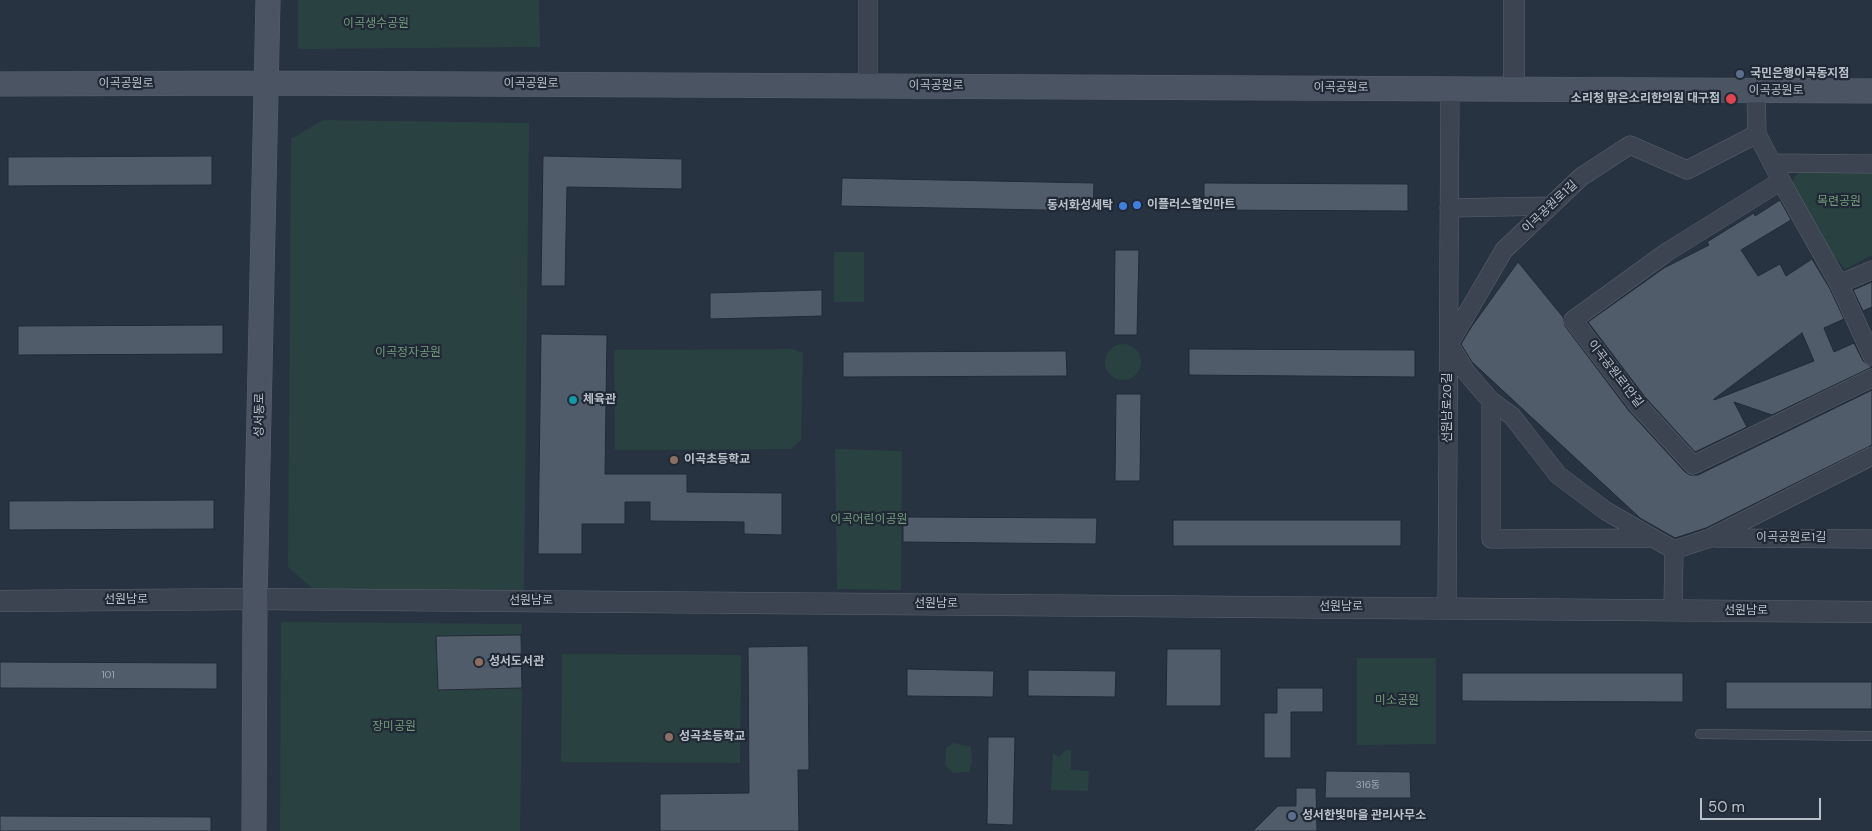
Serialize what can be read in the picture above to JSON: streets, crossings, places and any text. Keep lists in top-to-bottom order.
{
  "streets": {
    "main road": ["이곡공원로", "성서동로"],
    "street": [
      "이곡공원로1길",
      "이곡공원로1안길",
      "선원남로20길",
      "선원남로"
    ]
  },
  "crossings": [
    ["이곡공원로", "선원남로20길"],
    ["이곡공원로", "성서동로"],
    ["이곡공원로1길", "선원남로20길"],
    ["선원남로20길", "선원남로"],
    ["성서동로", "선원남로"]
  ],
  "parks": [
    "이곡생수공원",
    "목련공원",
    "이곡정자공원",
    "이곡어린이공원",
    "미소공원",
    "장미공원"
  ],
  "places": [
    "국민은행이곡동지점",
    "소리청 맑은소리한의원 대구점",
    "이플러스할인마트",
    "동서화성세탁",
    "체육관",
    "이곡초등학교",
    "성서도서관",
    "성곡초등학교",
    "성서한빛마을 관리사무소"
  ],
  "house_numbers": ["101", "316동"],
  "scale_bar": "50 m"
}
